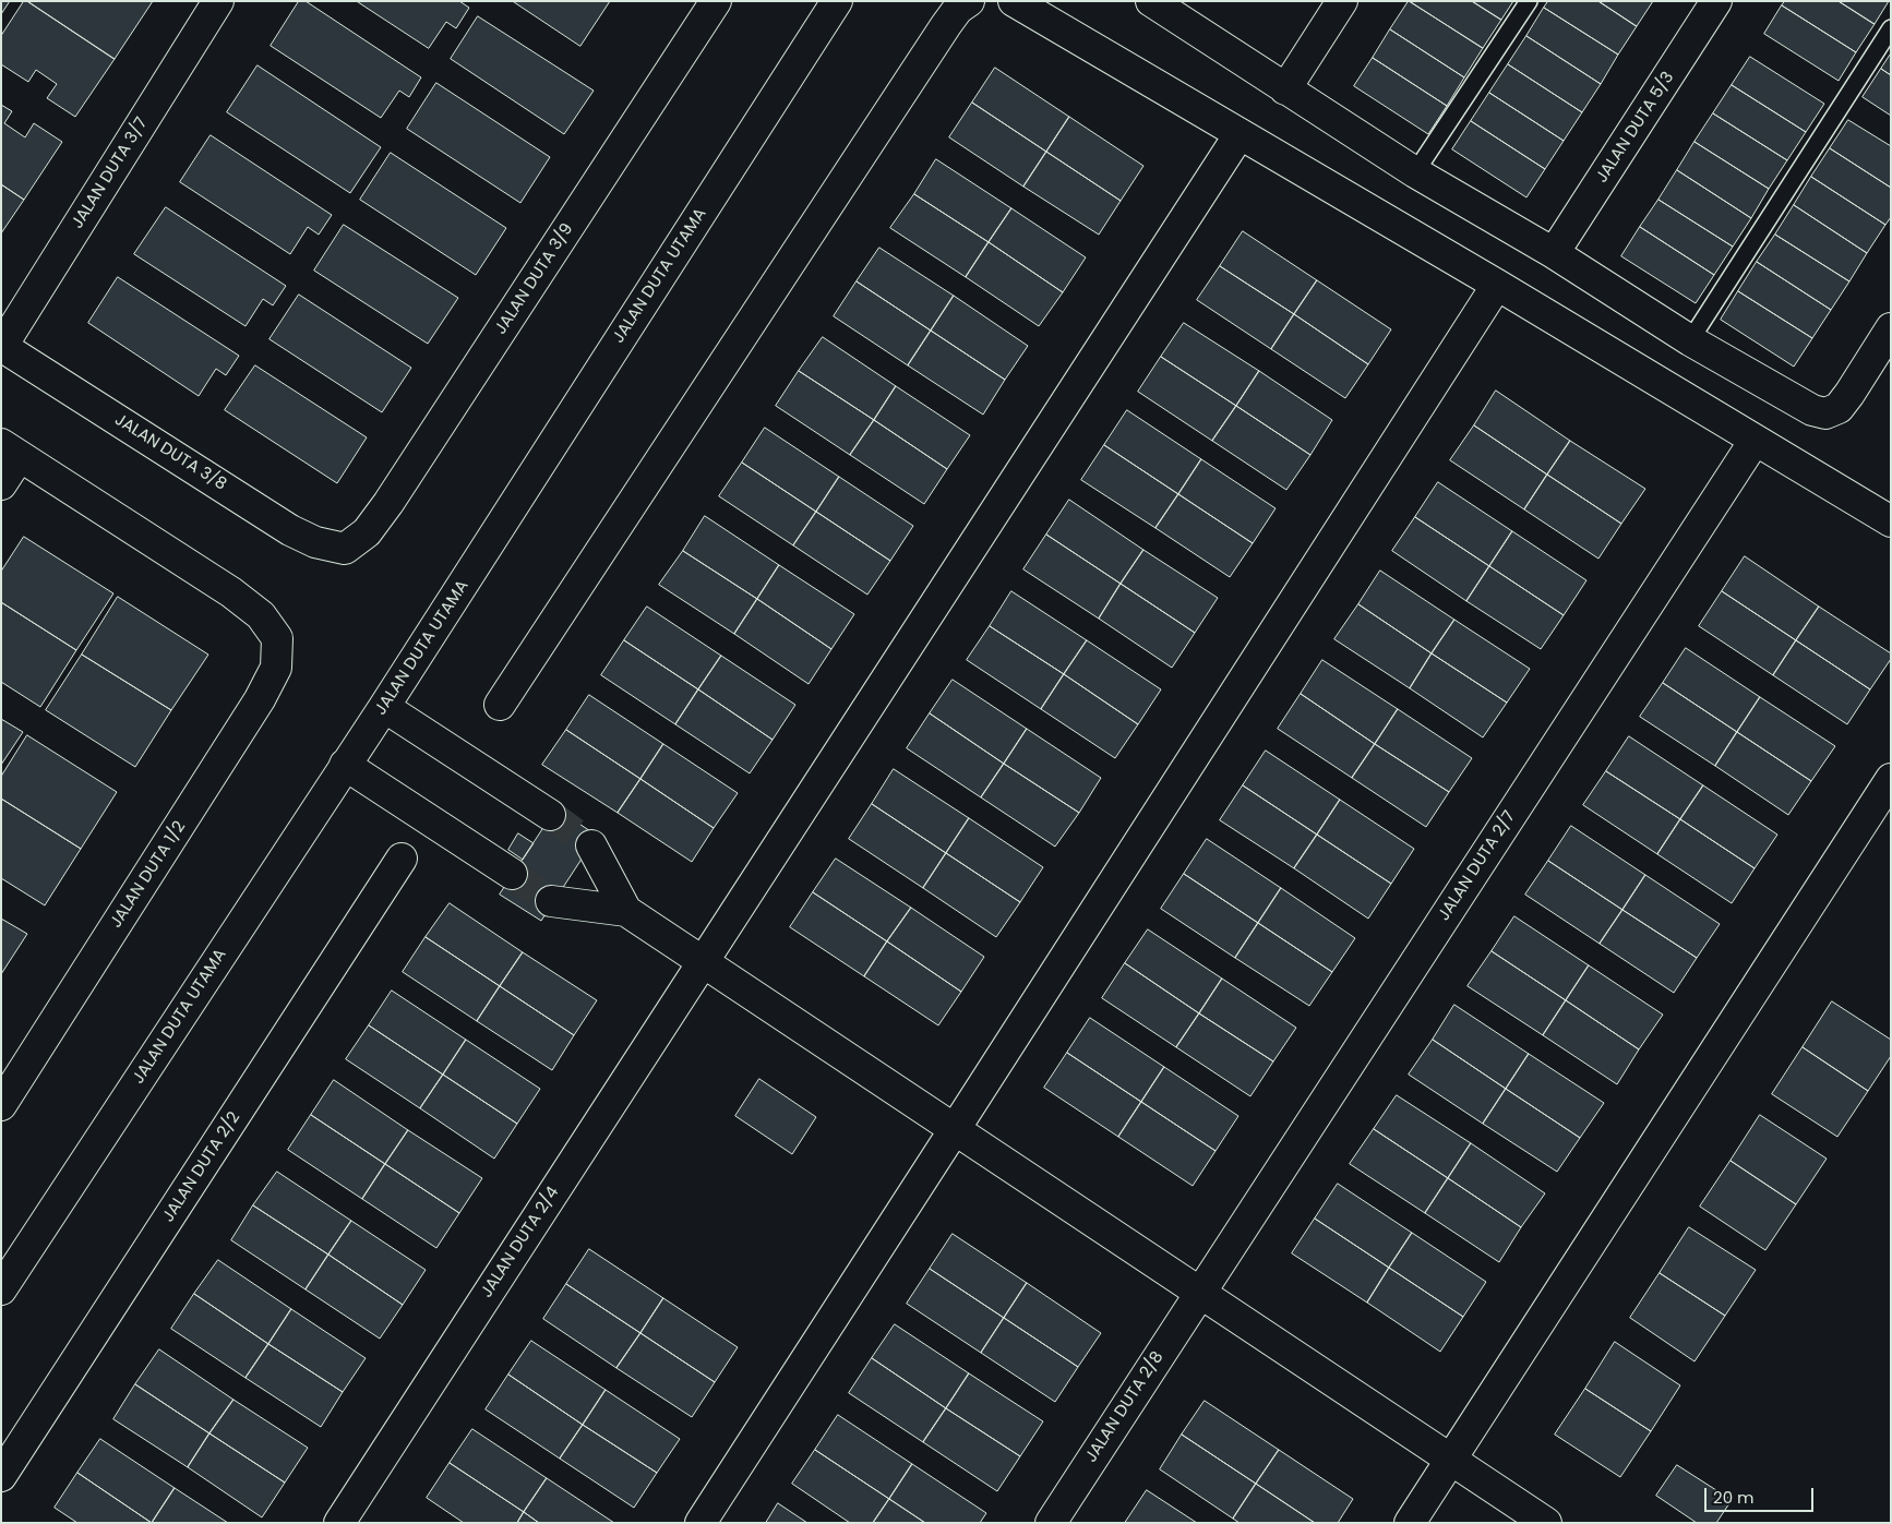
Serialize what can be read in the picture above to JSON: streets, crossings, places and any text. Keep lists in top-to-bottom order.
{
  "streets": {
    "street": [
      "JALAN DUTA 5/3",
      "JALAN DUTA 3/7",
      "JALAN DUTA UTAMA",
      "JALAN DUTA 3/9",
      "JALAN DUTA 3/8",
      "JALAN DUTA 2/7",
      "JALAN DUTA 1/2",
      "JALAN DUTA 2/2",
      "JALAN DUTA 2/4",
      "JALAN DUTA 2/8"
    ]
  },
  "crossings": [
    ["JALAN DUTA 3/7", "JALAN DUTA 3/8"],
    ["JALAN DUTA 3/9", "JALAN DUTA 3/8"],
    ["JALAN DUTA 2/7", "JALAN DUTA 2/8"]
  ],
  "scale_bar": "20 m"
}
